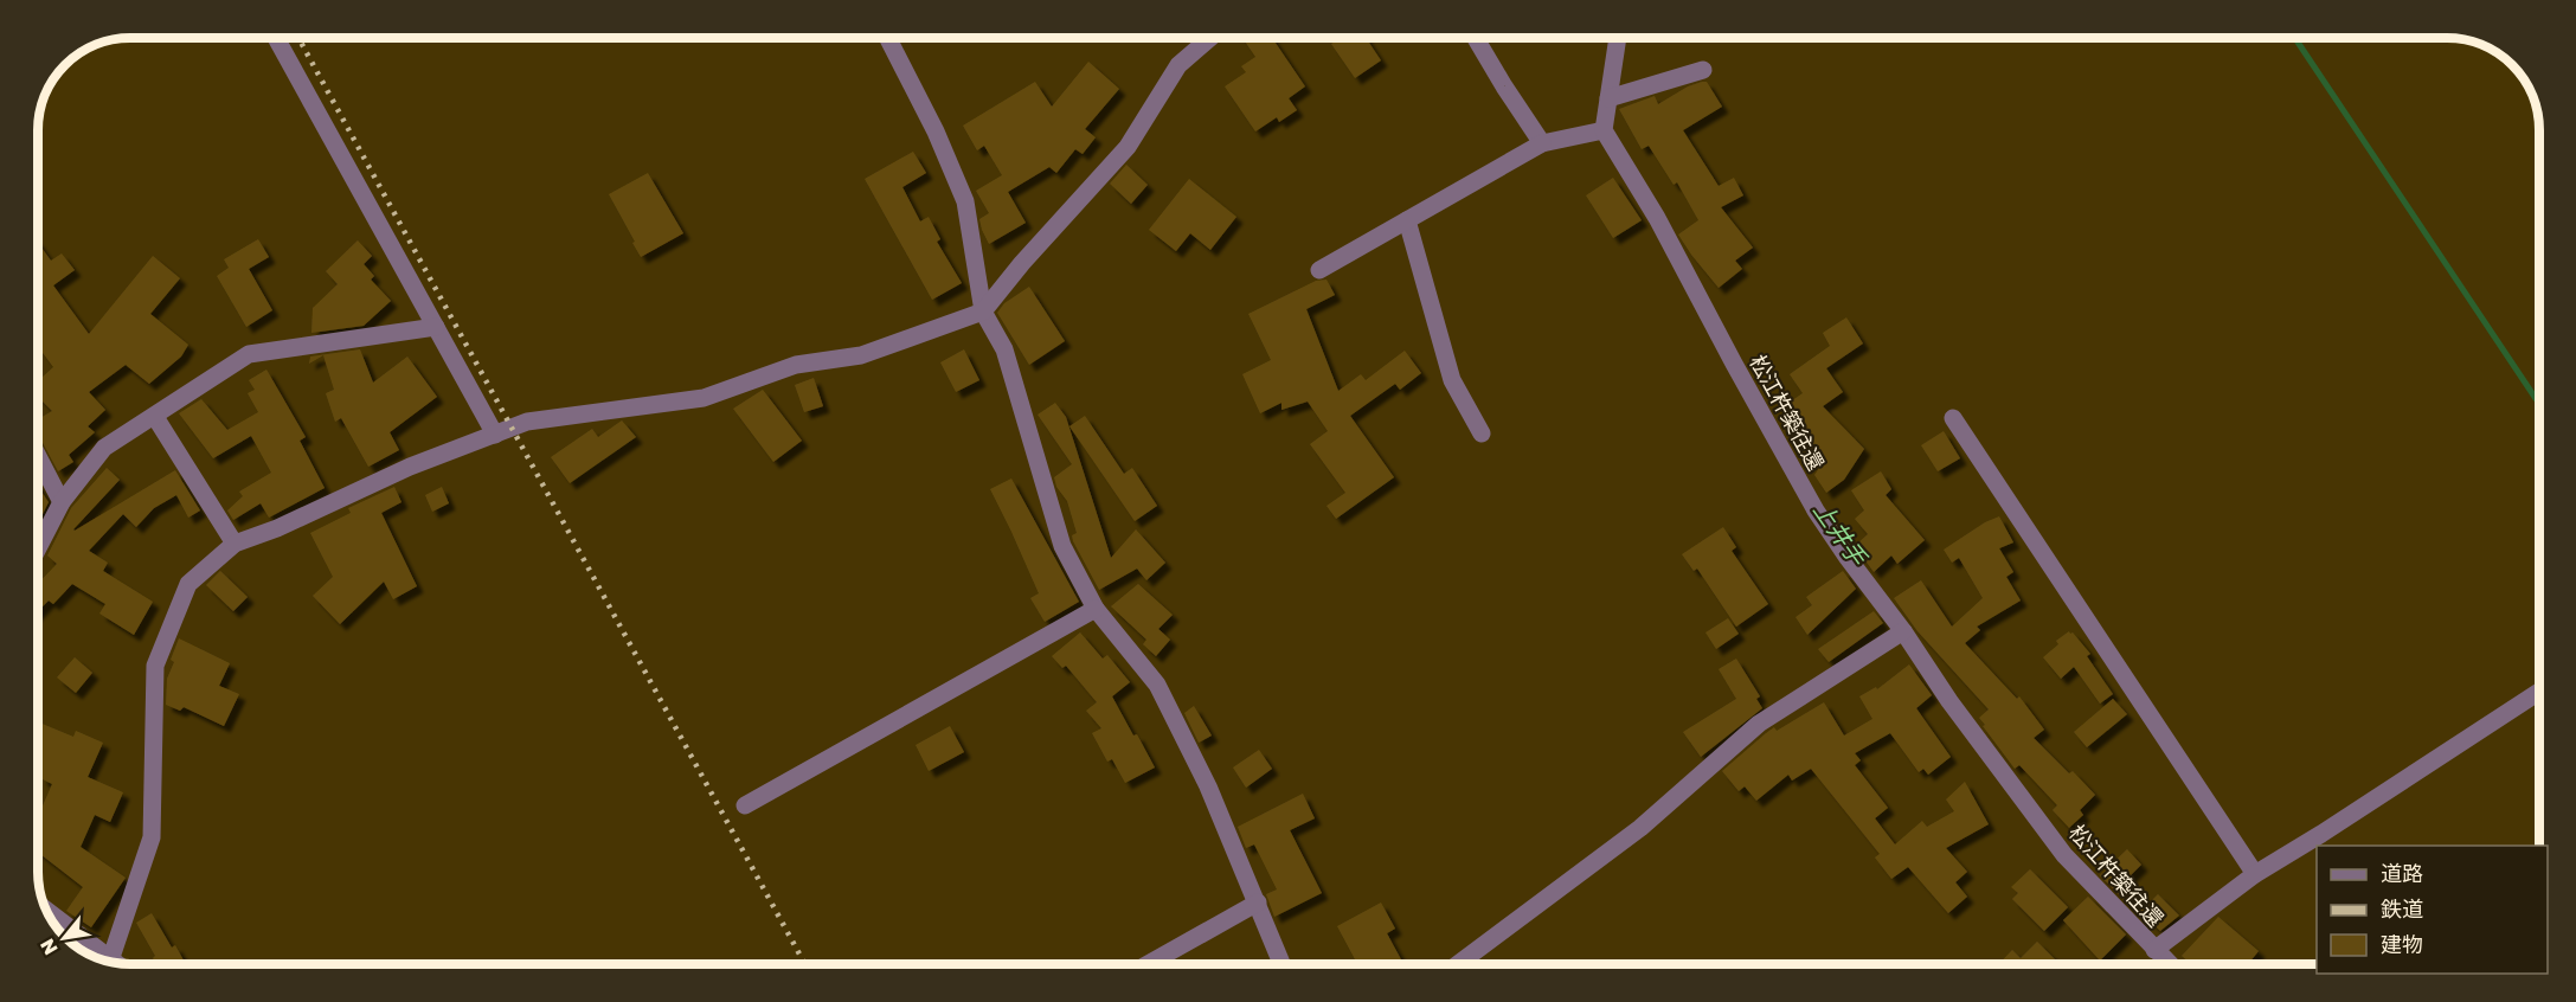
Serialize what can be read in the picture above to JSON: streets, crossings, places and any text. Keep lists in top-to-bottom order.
{
  "streets": {
    "street": ["松江杵築往還"]
  },
  "water": ["上井手"],
  "legend": ["道路", "鉄道", "建物"],
  "north": "bottom left"
}
